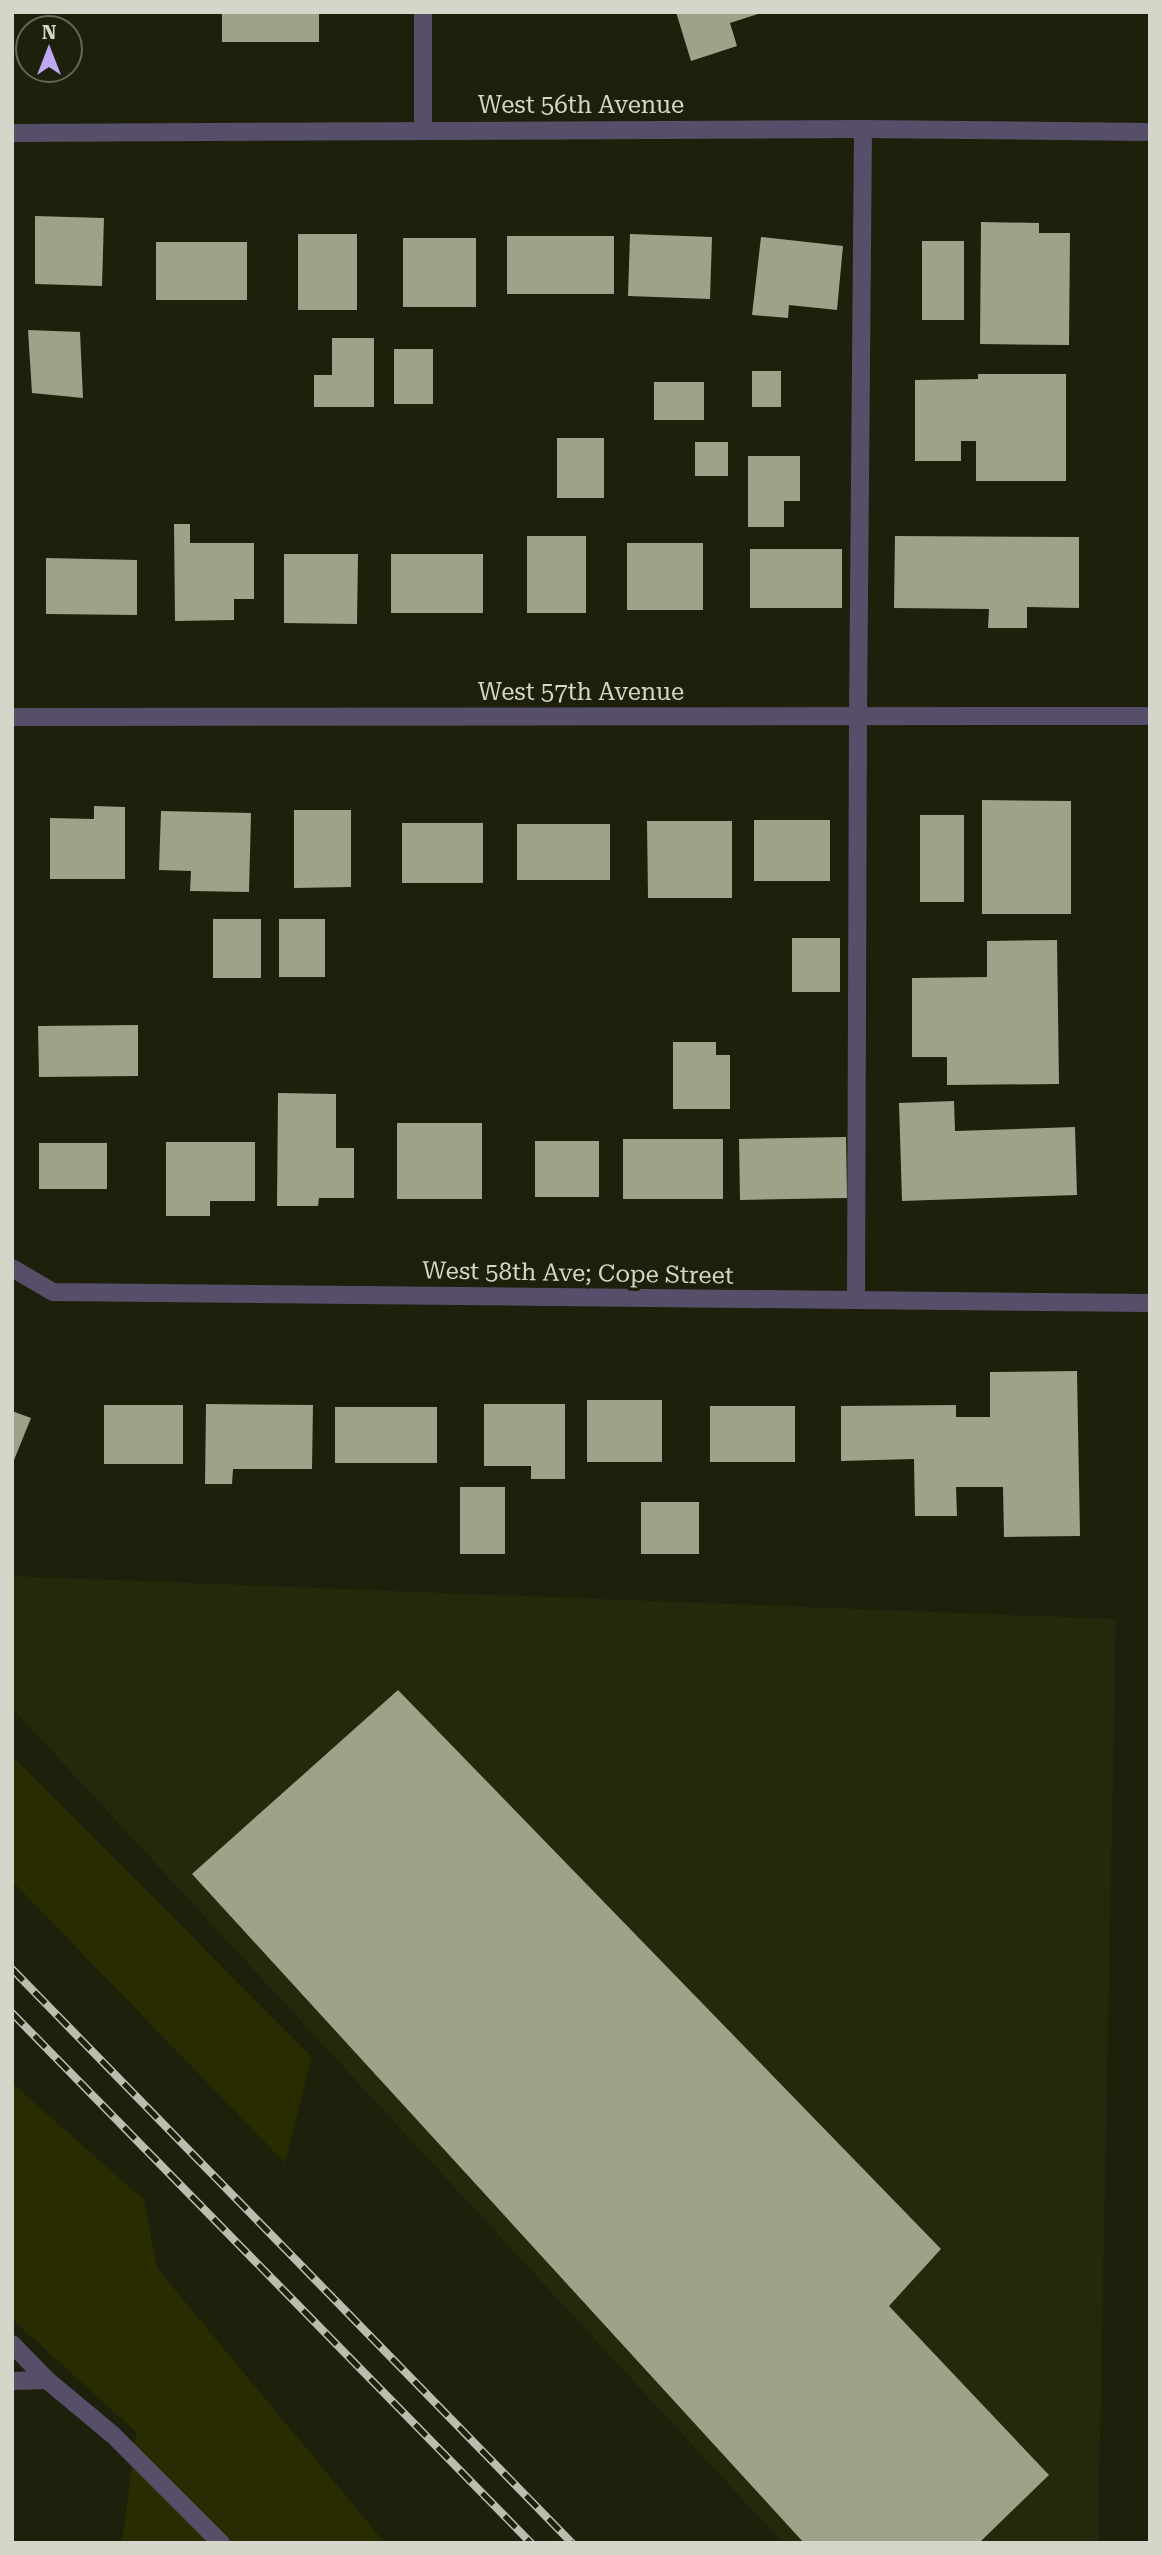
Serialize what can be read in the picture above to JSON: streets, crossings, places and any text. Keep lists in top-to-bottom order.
{
  "streets": {
    "street": ["West 56th Avenue", "West 57th Avenue", "West 58th Ave; Cope Street"]
  },
  "north": "top"
}
